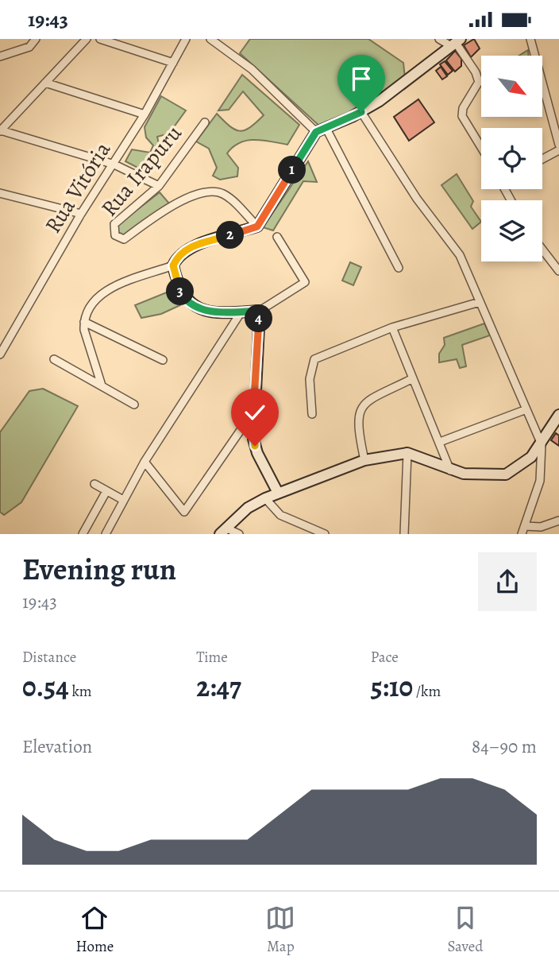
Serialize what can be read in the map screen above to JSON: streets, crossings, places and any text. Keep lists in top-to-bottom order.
{
  "streets": {
    "street": ["Rua Irapuru", "Rua Vitória"]
  },
  "north": "bottom right",
  "page": {
    "status": "19:43",
    "pins": [
      "1",
      "2",
      "3",
      "4"
    ],
    "heading": ["Evening run", "19:43"],
    "stats": [
      ["Distance", "0.54 km"],
      ["Time", "2:47"],
      ["Pace", "5:10 /km"]
    ],
    "chart": ["Elevation", "84–90 m"],
    "tabs": ["Home", "Map", "Saved"]
  }
}
